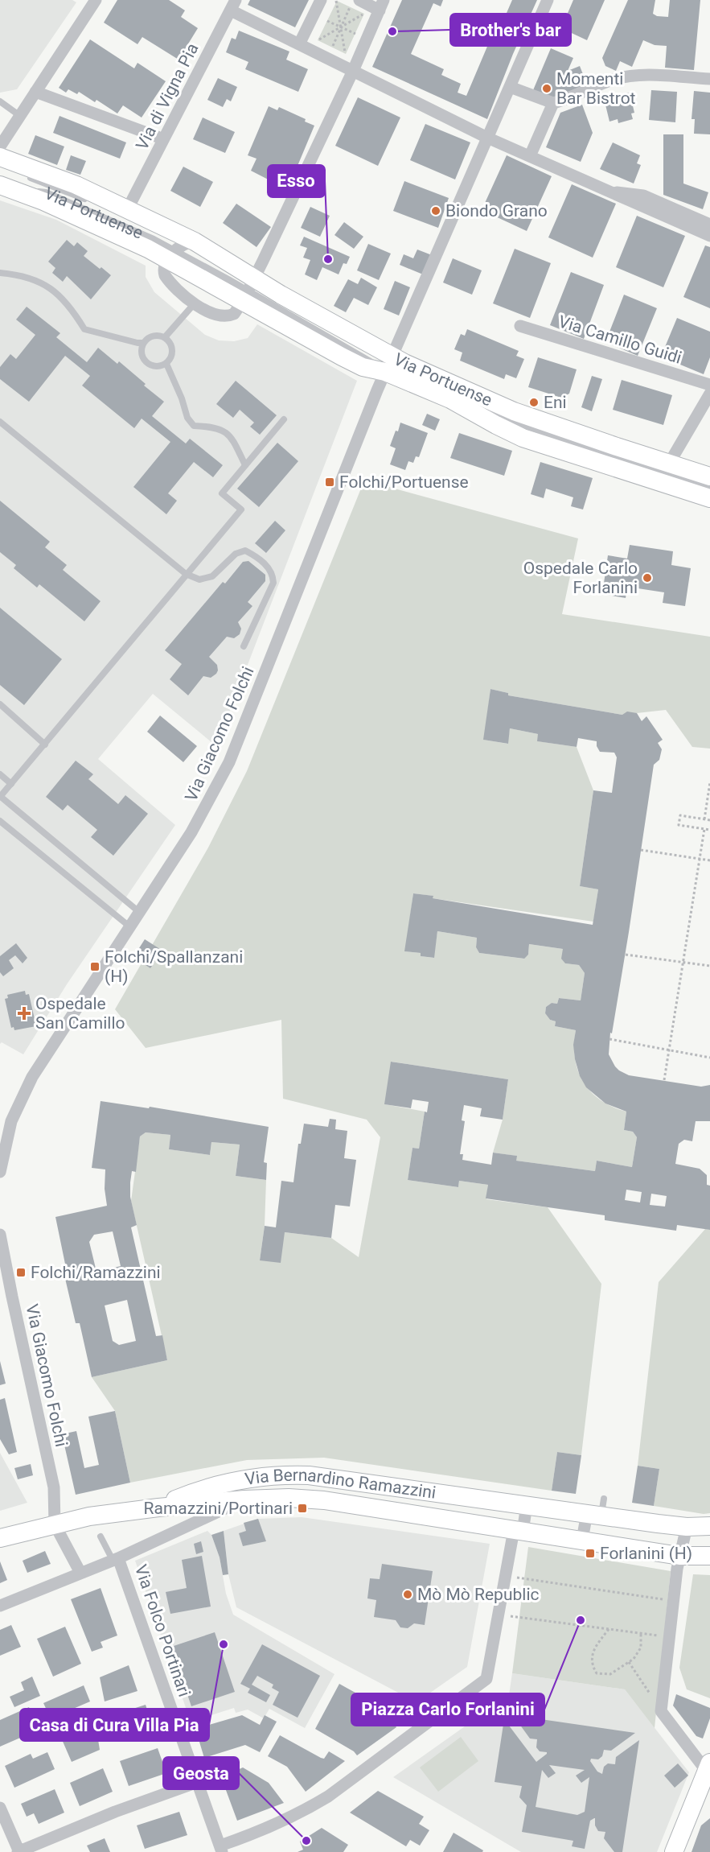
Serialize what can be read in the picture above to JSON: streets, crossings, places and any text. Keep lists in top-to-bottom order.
{
  "streets": {
    "main road": ["Via Portuense", "Via Bernardino Ramazzini"],
    "street": [
      "Via di Vigna Pia",
      "Via Camillo Guidi",
      "Via Giacomo Folchi",
      "Via Folco Portinari"
    ]
  },
  "crossings": [
    ["Via di Vigna Pia", "Via Portuense"],
    ["Via Portuense", "Via Giacomo Folchi"],
    ["Via Giacomo Folchi", "Via Bernardino Ramazzini"],
    ["Via Bernardino Ramazzini", "Via Folco Portinari"]
  ],
  "places": {
    "other": [
      "Brother's bar",
      "Momenti Bar Bistrot",
      "Biondo Grano",
      "Esso",
      "Eni",
      "Ospedale Carlo Forlanini",
      "Mò Mò Republic",
      "Piazza Carlo Forlanini",
      "Casa di Cura Villa Pia",
      "Geosta"
    ],
    "transit": [
      "Folchi/Portuense",
      "Folchi/Spallanzani (H)",
      "Folchi/Ramazzini",
      "Ramazzini/Portinari",
      "Forlanini (H)"
    ],
    "health": ["Ospedale San Camillo"]
  }
}
